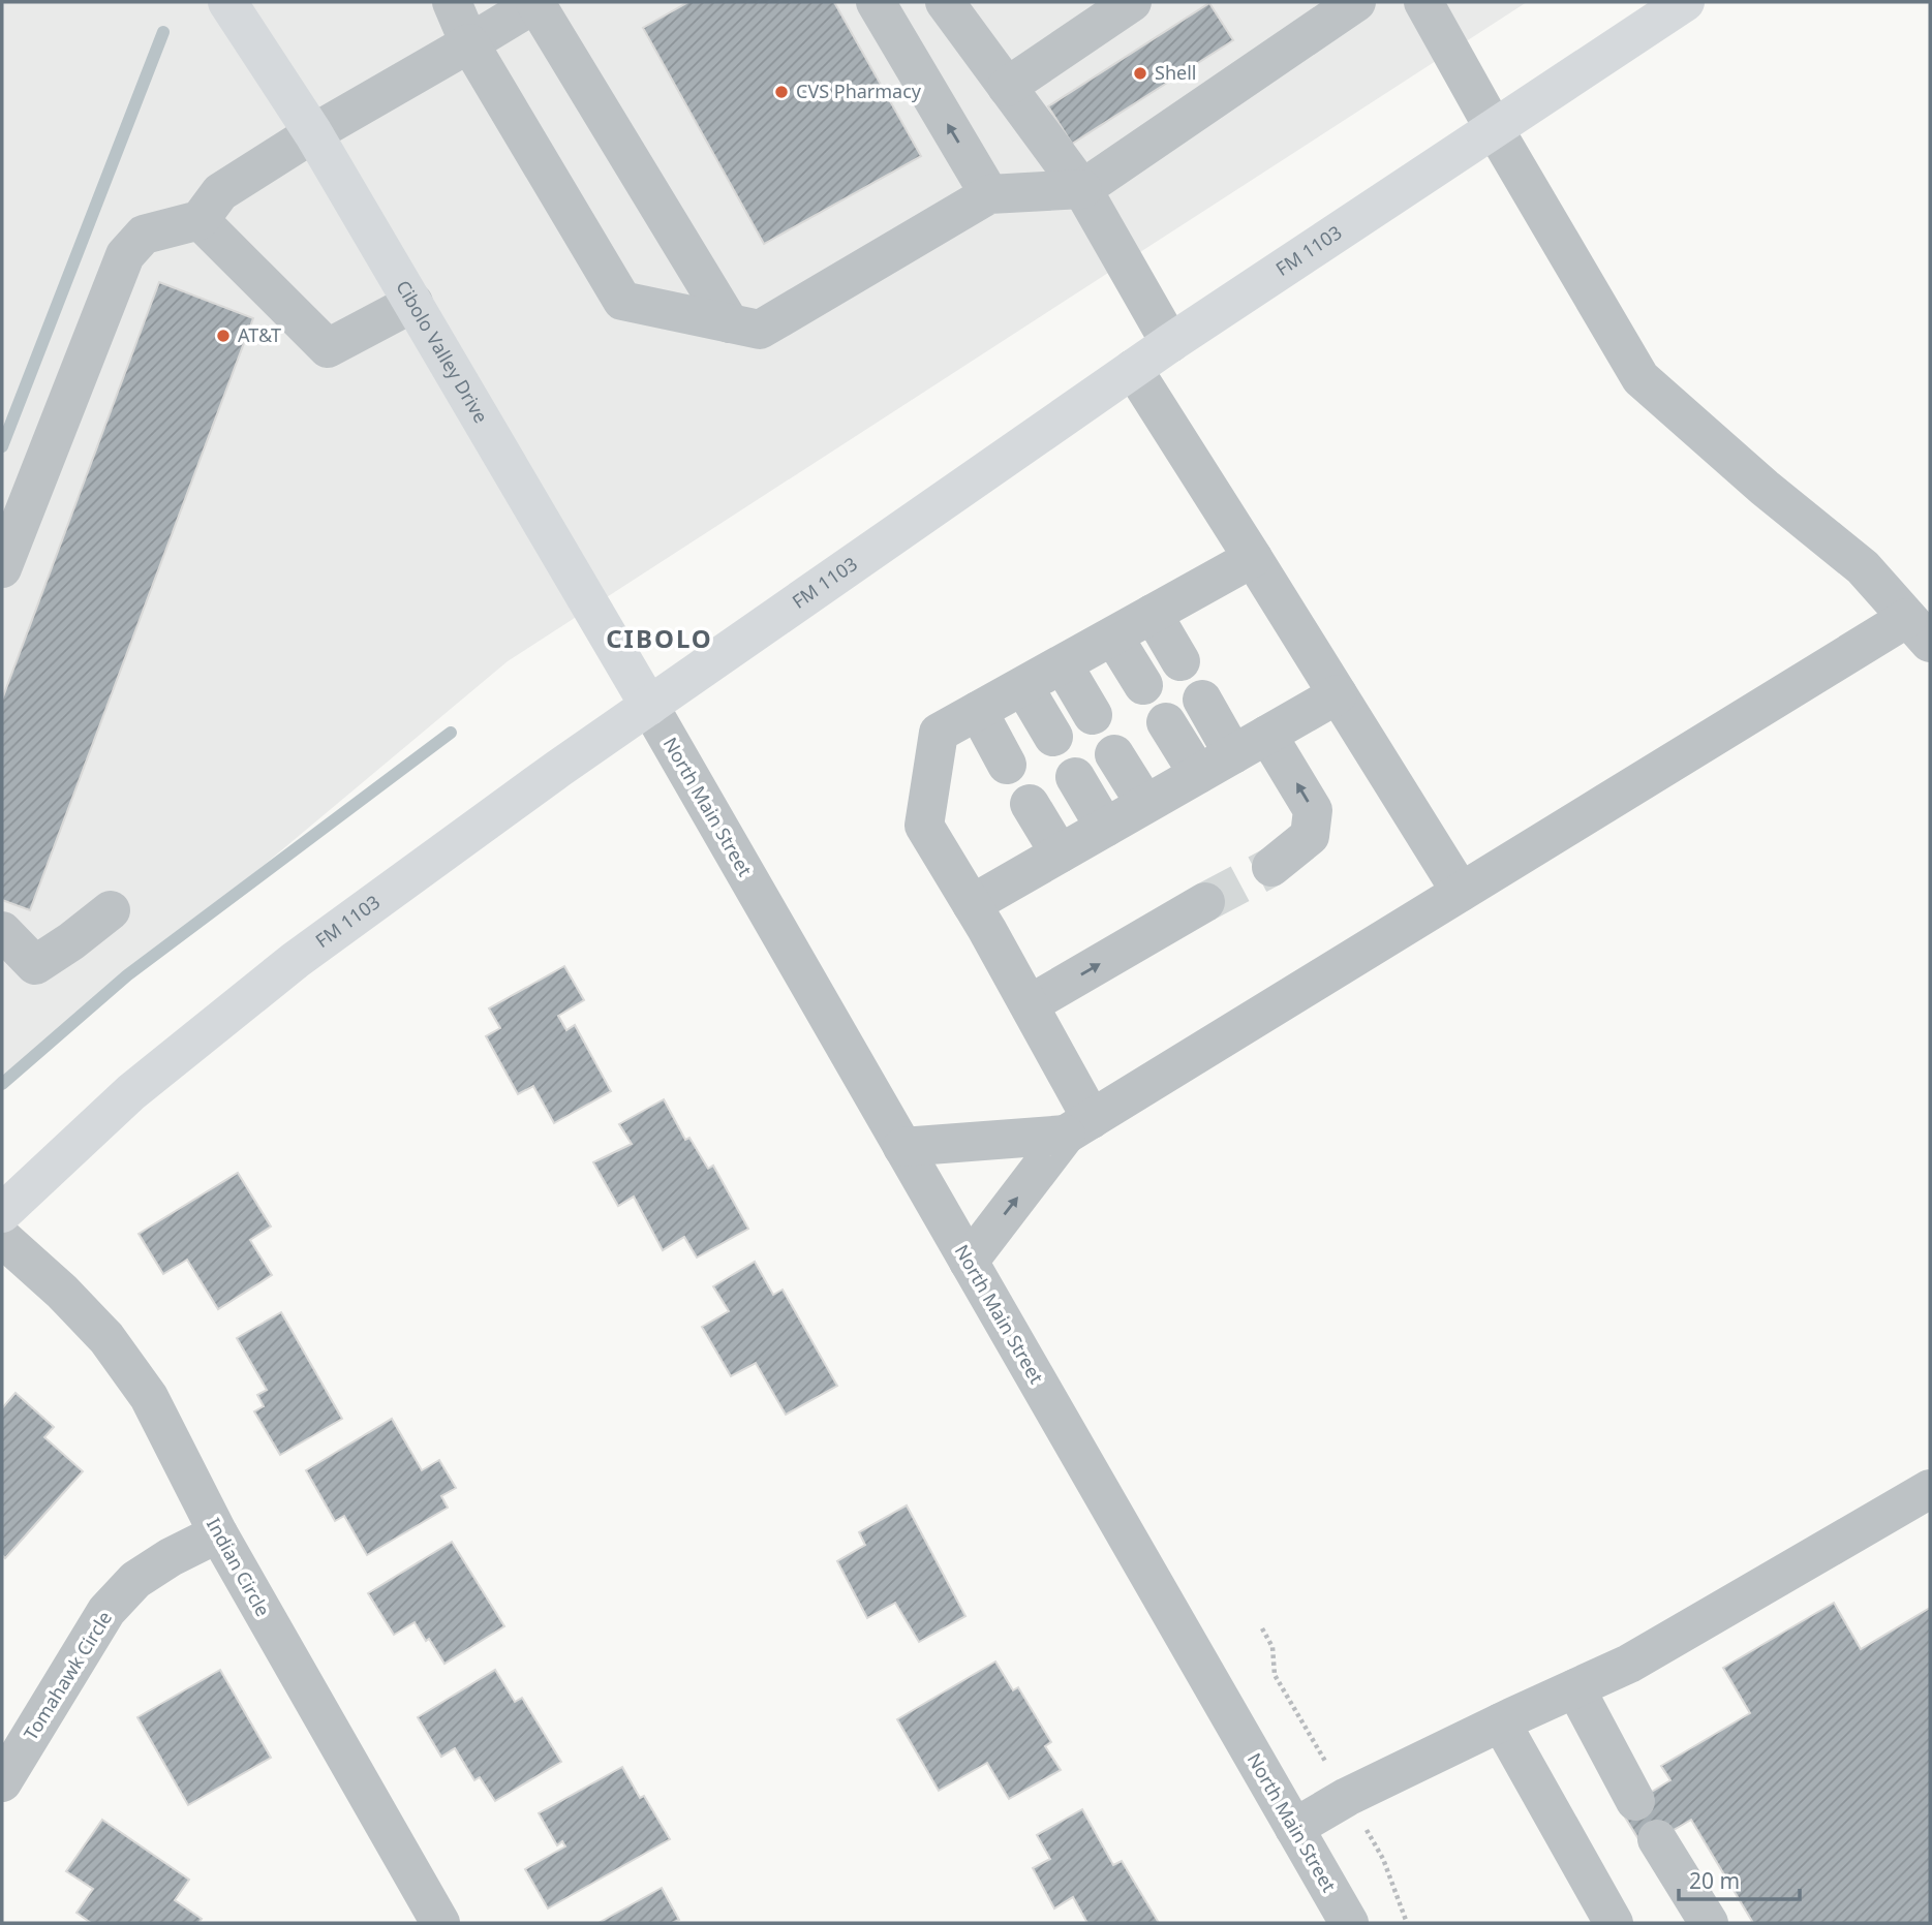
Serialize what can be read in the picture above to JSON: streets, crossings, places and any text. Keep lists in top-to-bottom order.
{
  "streets": {
    "main road": ["FM 1103", "Cibolo Valley Drive"],
    "street": ["North Main Street", "Indian Circle", "Tomahawk Circle"]
  },
  "crossings": [
    ["FM 1103", "Cibolo Valley Drive"],
    ["FM 1103", "North Main Street"],
    ["Cibolo Valley Drive", "North Main Street"],
    ["Indian Circle", "Tomahawk Circle"]
  ],
  "districts": ["CIBOLO"],
  "places": ["Shell", "CVS Pharmacy", "AT&T"],
  "scale_bar": "20 m"
}
